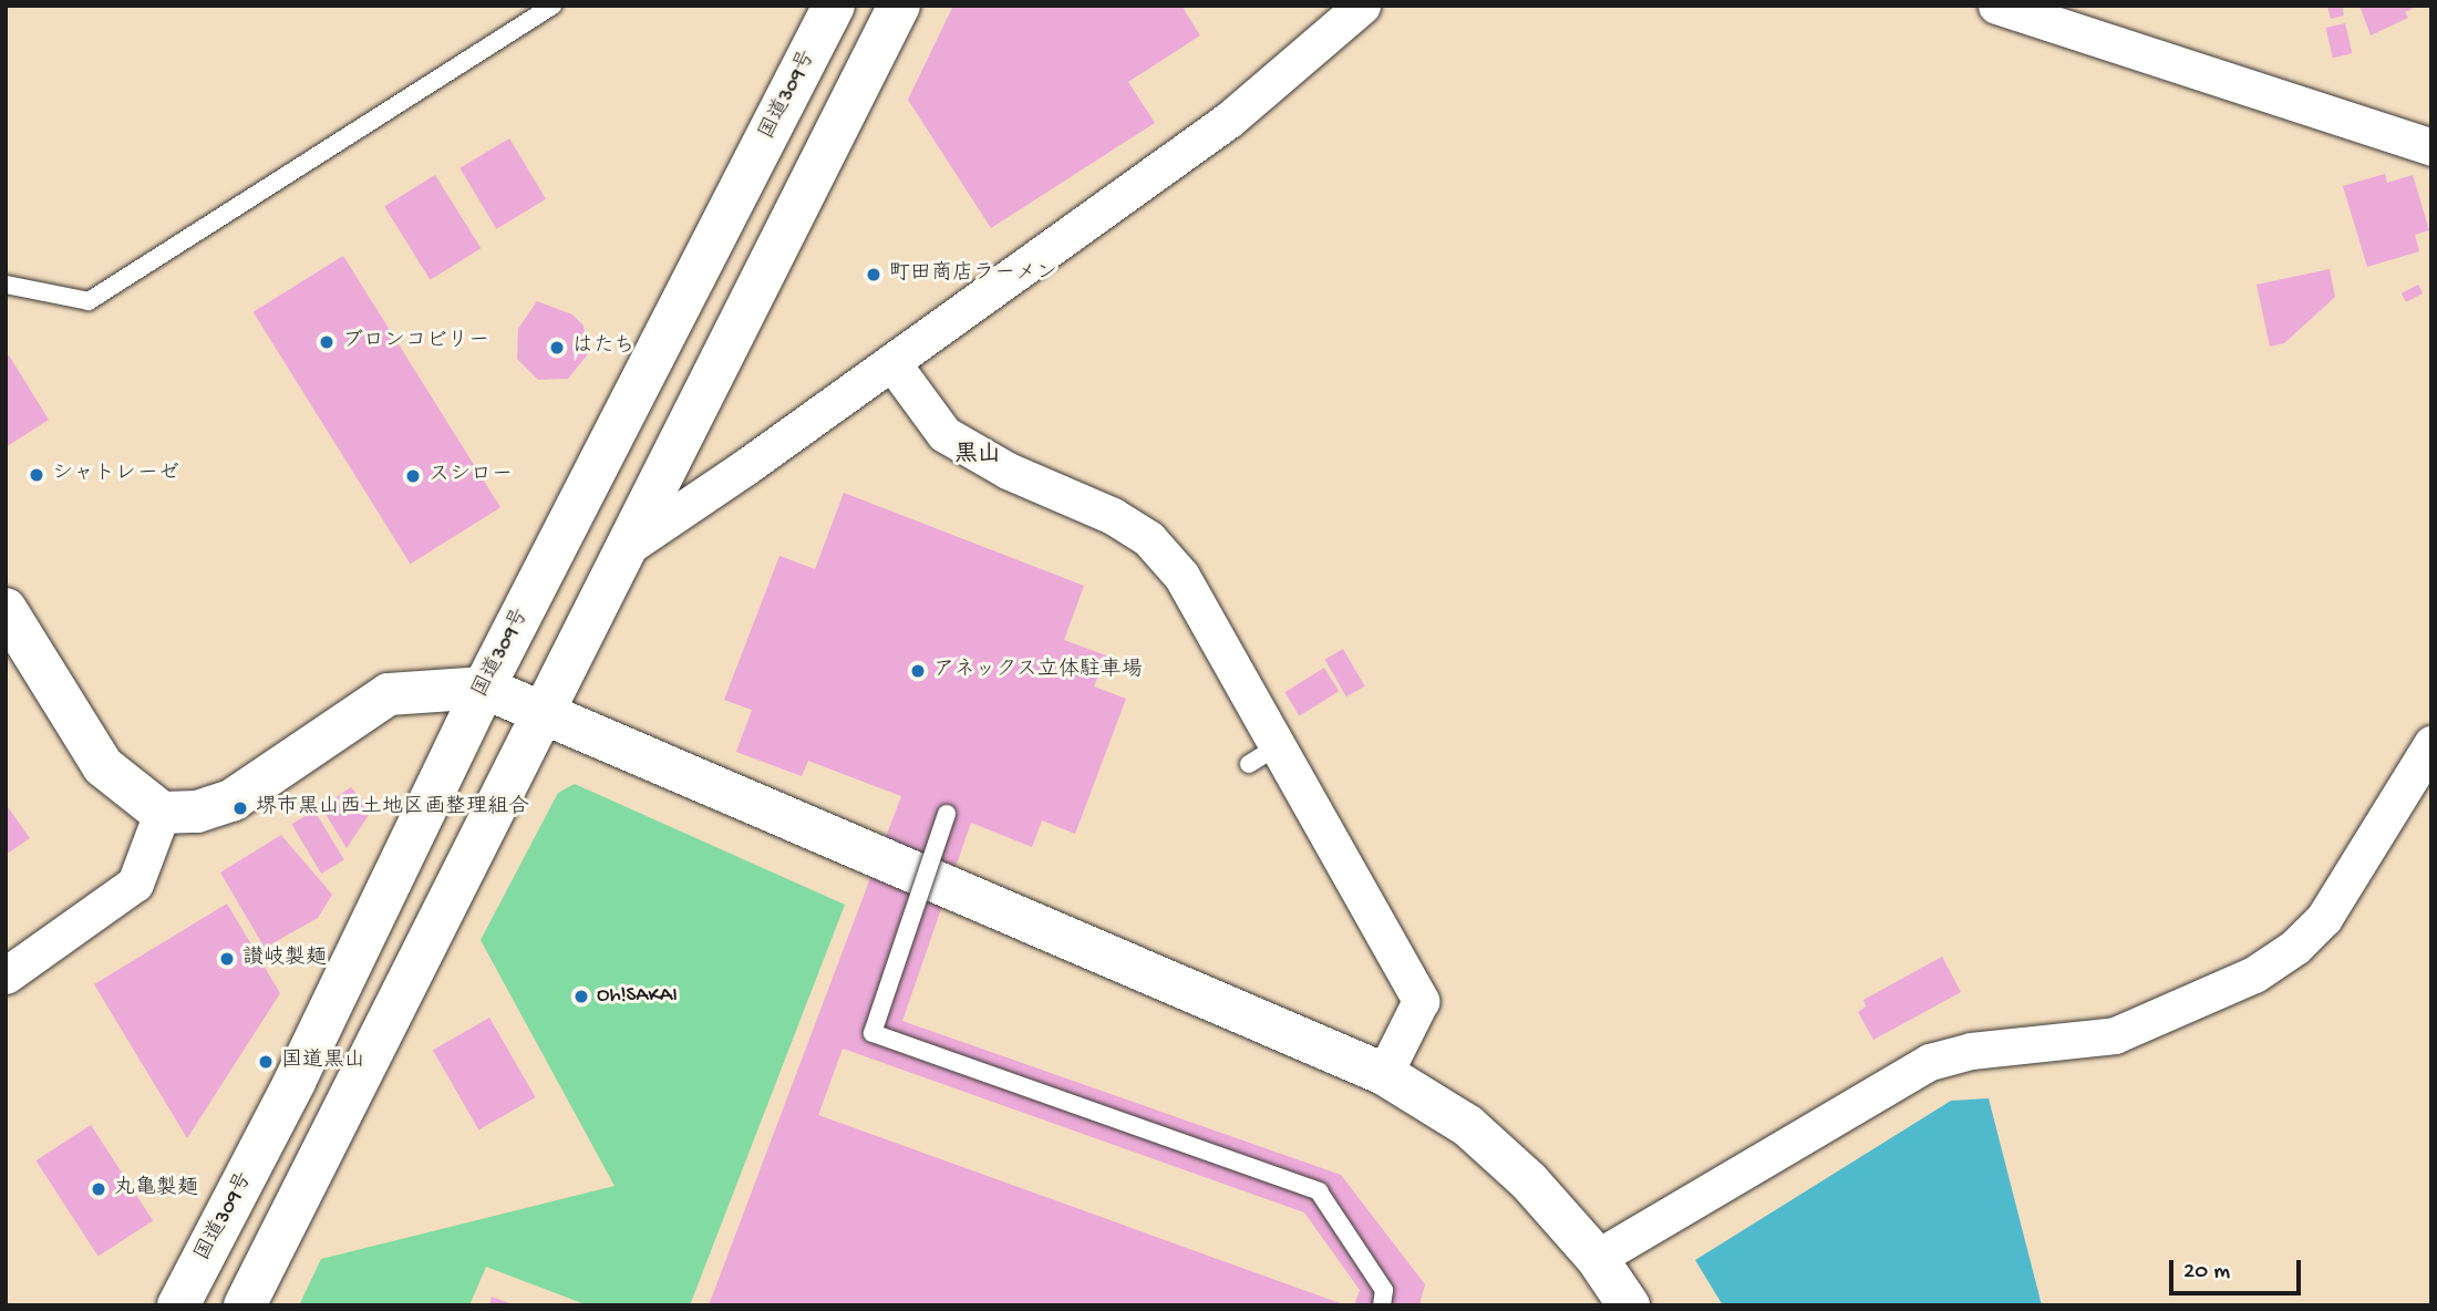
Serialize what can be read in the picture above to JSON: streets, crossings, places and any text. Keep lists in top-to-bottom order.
{
  "streets": {
    "main road": ["国道309号"]
  },
  "districts": ["黒山"],
  "places": [
    "町田商店ラーメン",
    "ブロンコビリー",
    "はたち",
    "シャトレーゼ",
    "スシロー",
    "アネックス立体駐車場",
    "堺市黒山西土地区画整理組合",
    "讃岐製麺",
    "Oh!SAKAI",
    "国道黒山",
    "丸亀製麺"
  ],
  "scale_bar": "20 m"
}
